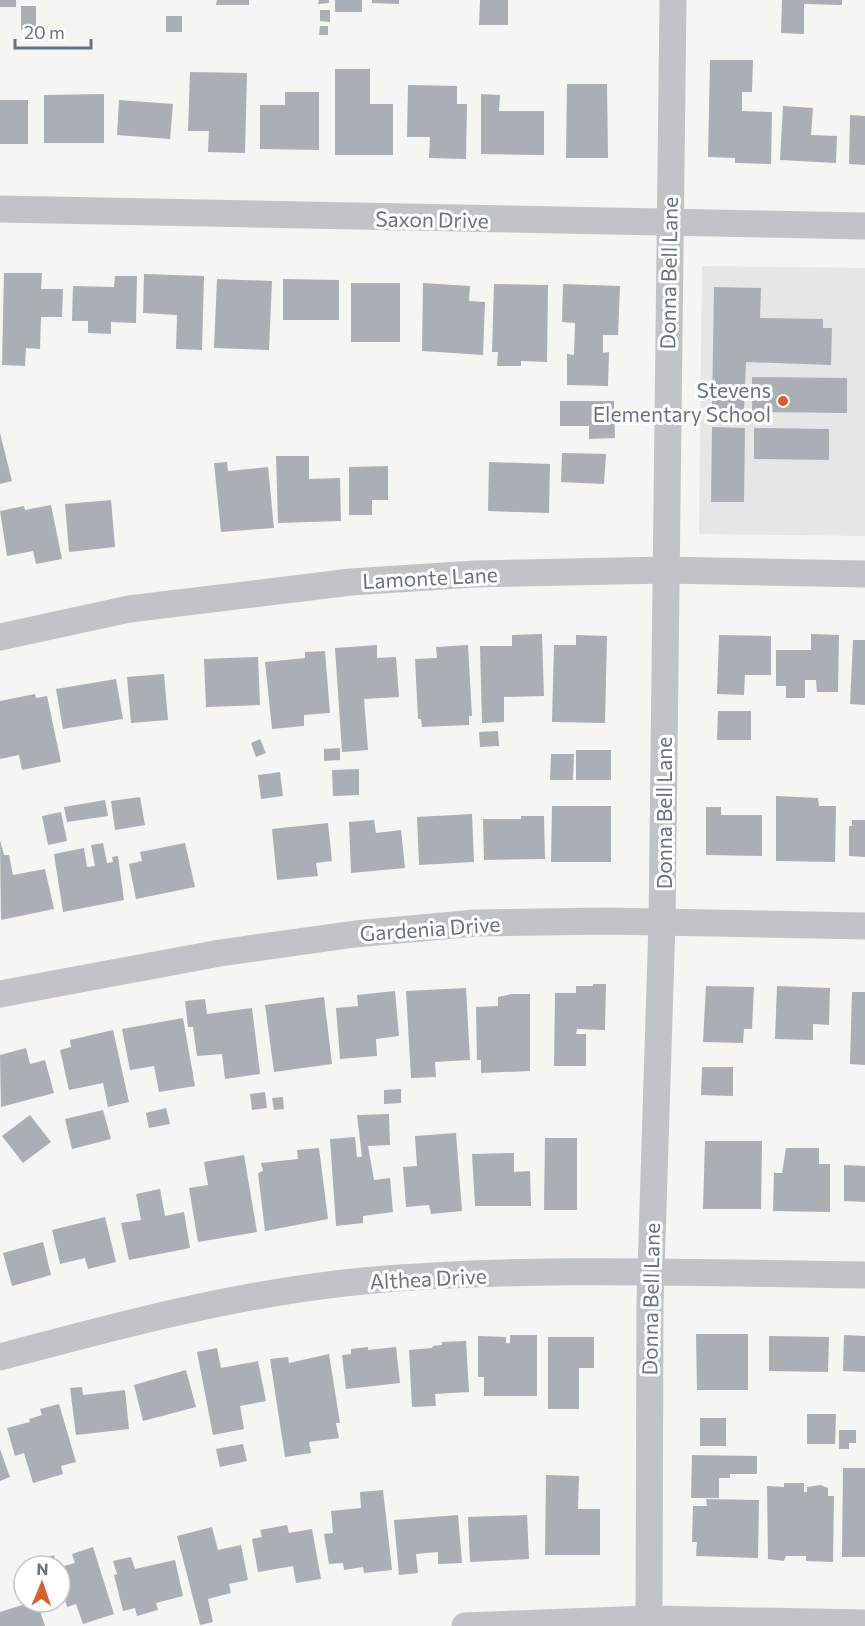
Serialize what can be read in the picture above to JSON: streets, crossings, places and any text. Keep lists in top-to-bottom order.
{
  "streets": {
    "street": [
      "Saxon Drive",
      "Donna Bell Lane",
      "Lamonte Lane",
      "Gardenia Drive",
      "Althea Drive"
    ]
  },
  "crossings": [
    ["Saxon Drive", "Donna Bell Lane"],
    ["Donna Bell Lane", "Lamonte Lane"],
    ["Donna Bell Lane", "Gardenia Drive"],
    ["Donna Bell Lane", "Althea Drive"]
  ],
  "places": ["Stevens Elementary School"],
  "scale_bar": "20 m",
  "north": "top"
}
